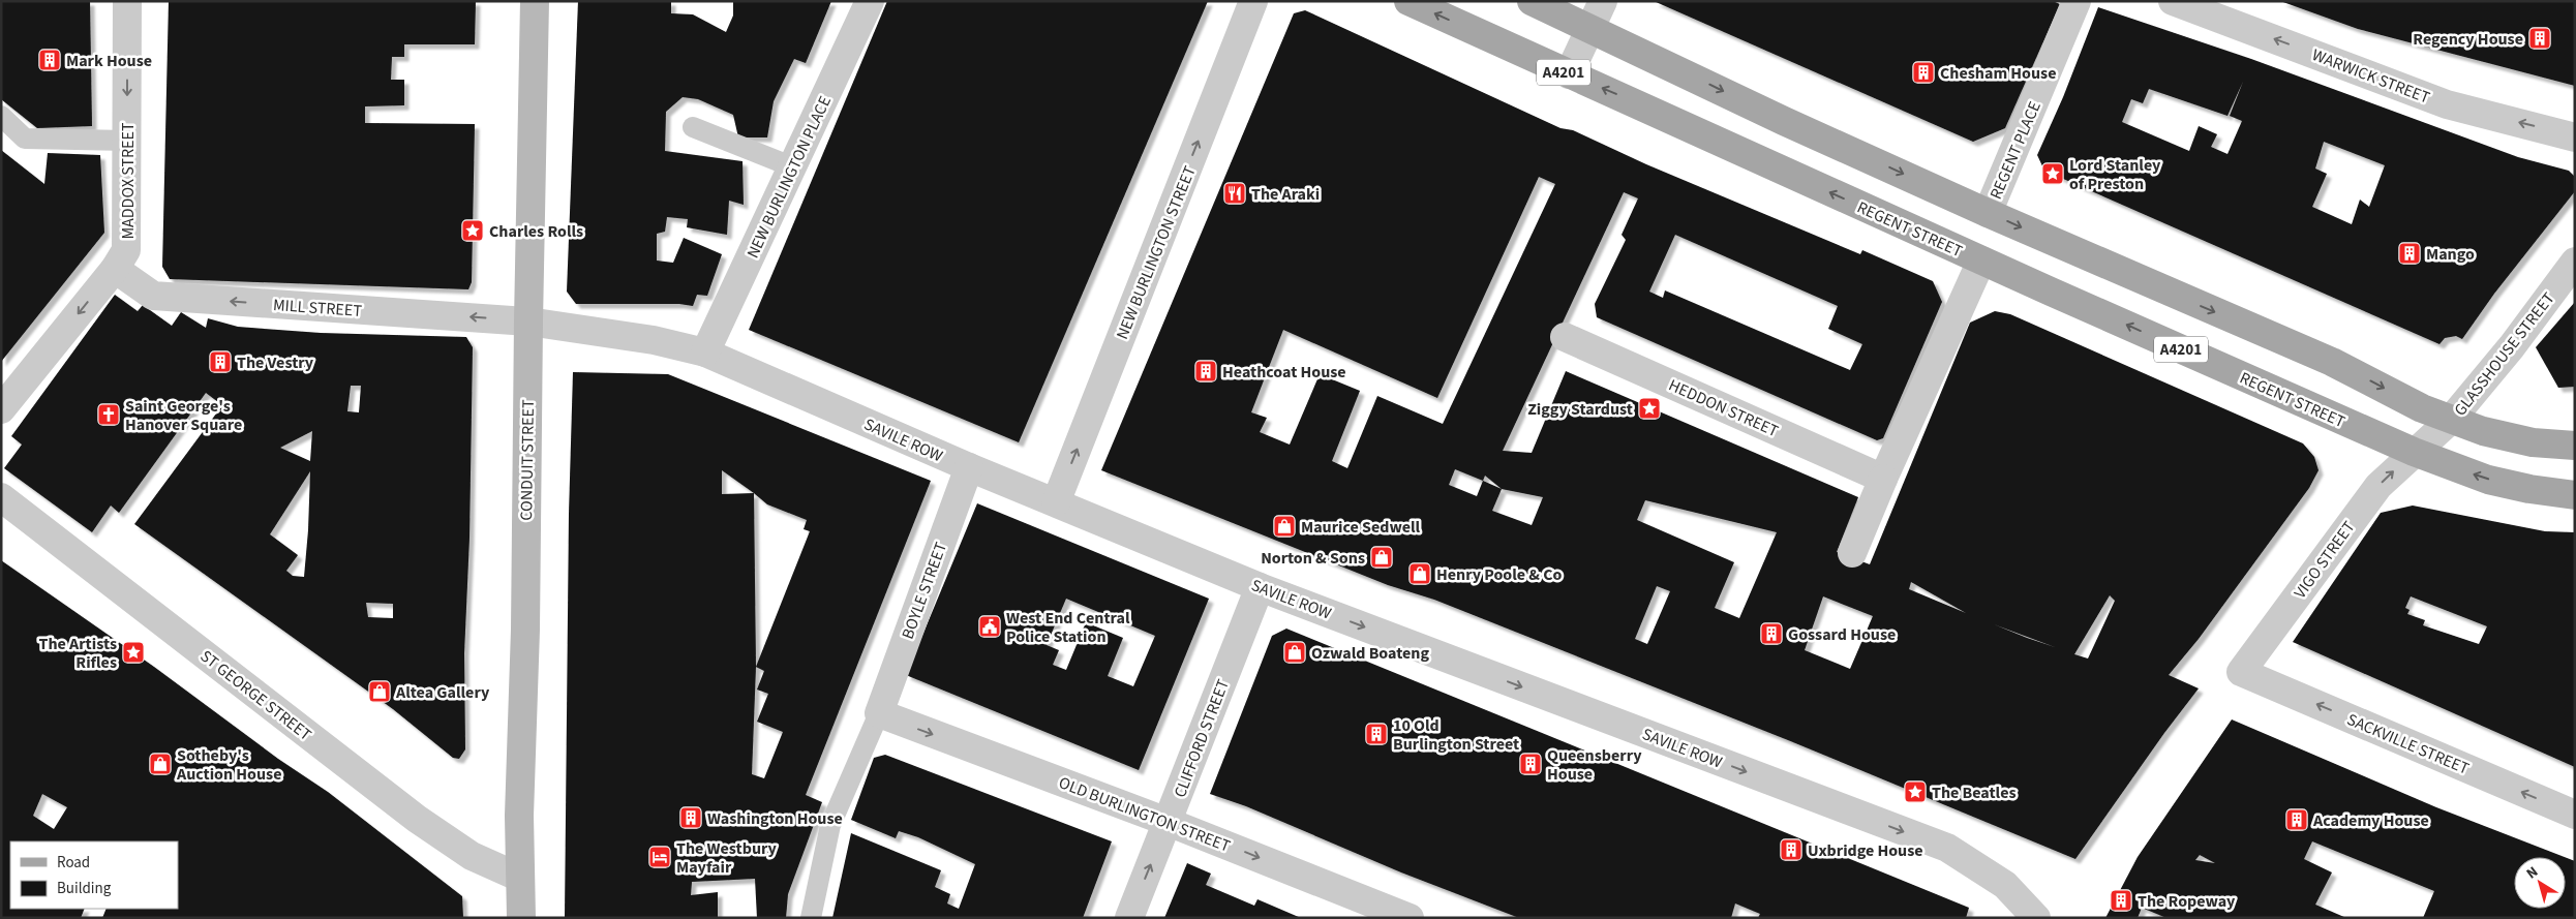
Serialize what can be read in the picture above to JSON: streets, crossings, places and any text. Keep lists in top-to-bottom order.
{
  "streets": {
    "main road": ["A4201", "REGENT STREET", "CONDUIT STREET"],
    "street": [
      "WARWICK STREET",
      "REGENT PLACE",
      "NEW BURLINGTON PLACE",
      "MADDOX STREET",
      "NEW BURLINGTON STREET",
      "MILL STREET",
      "GLASSHOUSE STREET",
      "HEDDON STREET",
      "SAVILE ROW",
      "VIGO STREET",
      "BOYLE STREET",
      "ST GEORGE STREET",
      "CLIFFORD STREET",
      "SACKVILLE STREET",
      "OLD BURLINGTON STREET"
    ]
  },
  "crossings": [
    ["A4201", "REGENT PLACE"],
    ["A4201", "GLASSHOUSE STREET"],
    ["NEW BURLINGTON PLACE", "SAVILE ROW"],
    ["MADDOX STREET", "MILL STREET"],
    ["REGENT STREET", "VIGO STREET"],
    ["NEW BURLINGTON STREET", "SAVILE ROW"],
    ["MILL STREET", "SAVILE ROW"],
    ["MILL STREET", "CONDUIT STREET"],
    ["SAVILE ROW", "CONDUIT STREET"],
    ["SAVILE ROW", "BOYLE STREET"],
    ["SAVILE ROW", "CLIFFORD STREET"],
    ["CONDUIT STREET", "ST GEORGE STREET"],
    ["VIGO STREET", "SACKVILLE STREET"],
    ["BOYLE STREET", "OLD BURLINGTON STREET"],
    ["CLIFFORD STREET", "OLD BURLINGTON STREET"]
  ],
  "one_way": [
    "WARWICK STREET",
    "MADDOX STREET",
    "NEW BURLINGTON STREET",
    "MILL STREET",
    "SAVILE ROW",
    "VIGO STREET",
    "SACKVILLE STREET",
    "OLD BURLINGTON STREET"
  ],
  "places": {
    "building": [
      "Regency House",
      "Mark House",
      "Chesham House",
      "Mango",
      "The Vestry",
      "Heathcoat House",
      "Gossard House",
      "10 Old Burlington Street",
      "Queensberry House",
      "Washington House",
      "Academy House",
      "Uxbridge House",
      "The Ropeway"
    ],
    "place": [
      "Lord Stanley of Preston",
      "Charles Rolls",
      "Ziggy Stardust",
      "The Artists Riﬂes",
      "The Beatles"
    ],
    "restaurant": ["The Araki"],
    "church": ["Saint George's Hanover Square"],
    "shop": [
      "Maurice Sedwell",
      "Norton & Sons",
      "Henry Poole & Co",
      "Ozwald Boateng",
      "Altea Gallery",
      "Sotheby's Auction House"
    ],
    "public building": ["West End Central Police Station"],
    "hotel": ["The Westbury Mayfair"]
  },
  "legend": ["Road", "Building"],
  "north": "top left"
}
